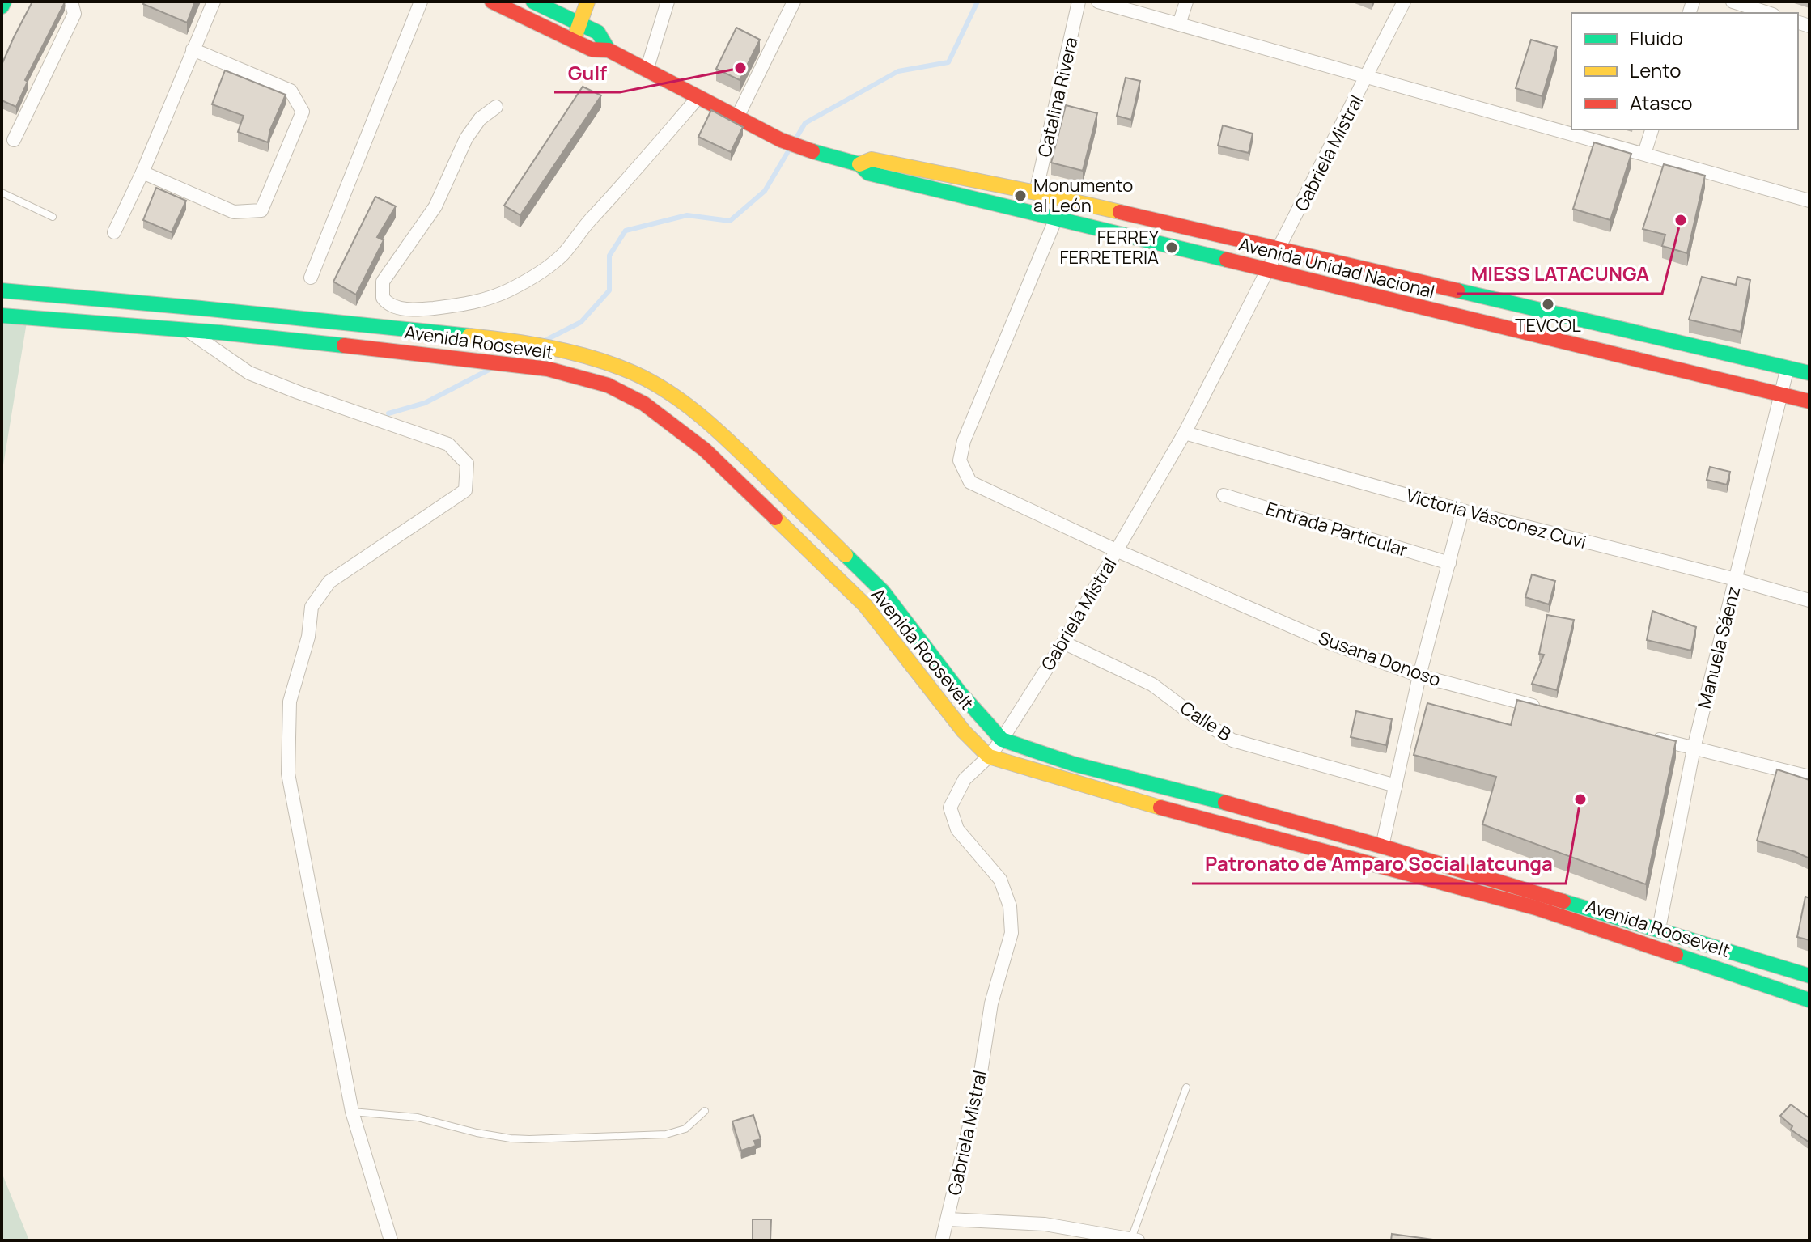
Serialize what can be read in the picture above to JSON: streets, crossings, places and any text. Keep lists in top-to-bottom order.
{
  "streets": {
    "street": [
      "Catalina Rivera",
      "Gabriela Mistral",
      "Avenida Unidad Nacional",
      "Avenida Roosevelt",
      "Victoria Vásconez Cuvi",
      "Entrada Particular",
      "Manuela Sáenz",
      "Susana Donoso",
      "Calle B"
    ]
  },
  "crossings": [
    ["Catalina Rivera", "Avenida Unidad Nacional"],
    ["Gabriela Mistral", "Avenida Unidad Nacional"],
    ["Gabriela Mistral", "Avenida Roosevelt"],
    ["Gabriela Mistral", "Victoria Vásconez Cuvi"],
    ["Gabriela Mistral", "Susana Donoso"],
    ["Gabriela Mistral", "Calle B"],
    ["Avenida Unidad Nacional", "Manuela Sáenz"],
    ["Avenida Unidad Nacional", "Susana Donoso"],
    ["Avenida Roosevelt", "Manuela Sáenz"],
    ["Victoria Vásconez Cuvi", "Manuela Sáenz"]
  ],
  "places": [
    "Gulf",
    "Monumento al León",
    "MIESS LATACUNGA",
    "FERREY FERRETERIA",
    "TEVCOL",
    "Patronato de Amparo Social latcunga"
  ],
  "legend": ["Fluido", "Lento", "Atasco"]
}
